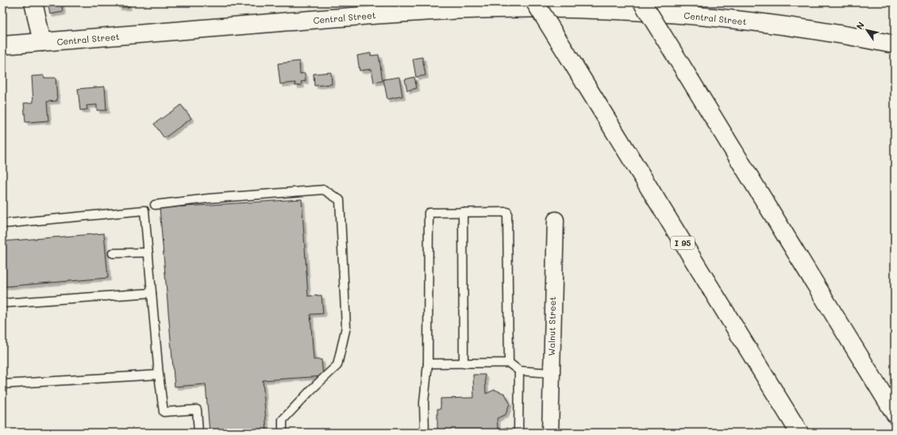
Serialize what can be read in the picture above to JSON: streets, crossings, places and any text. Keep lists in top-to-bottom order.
{
  "streets": {
    "main road": ["Central Street", "I 95"],
    "street": ["Walnut Street"]
  },
  "north": "top left"
}
